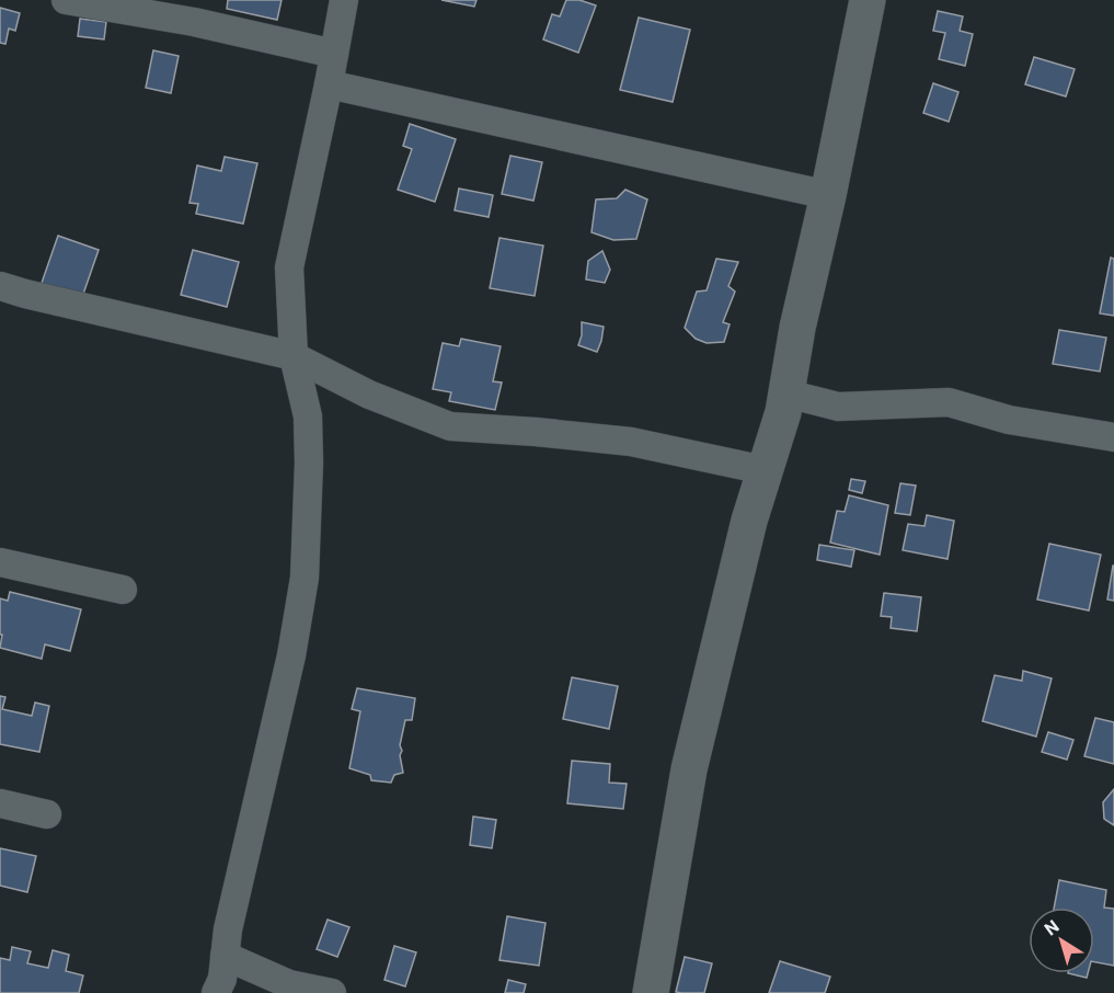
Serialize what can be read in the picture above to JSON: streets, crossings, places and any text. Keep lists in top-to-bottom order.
{
  "north": "top left"
}
